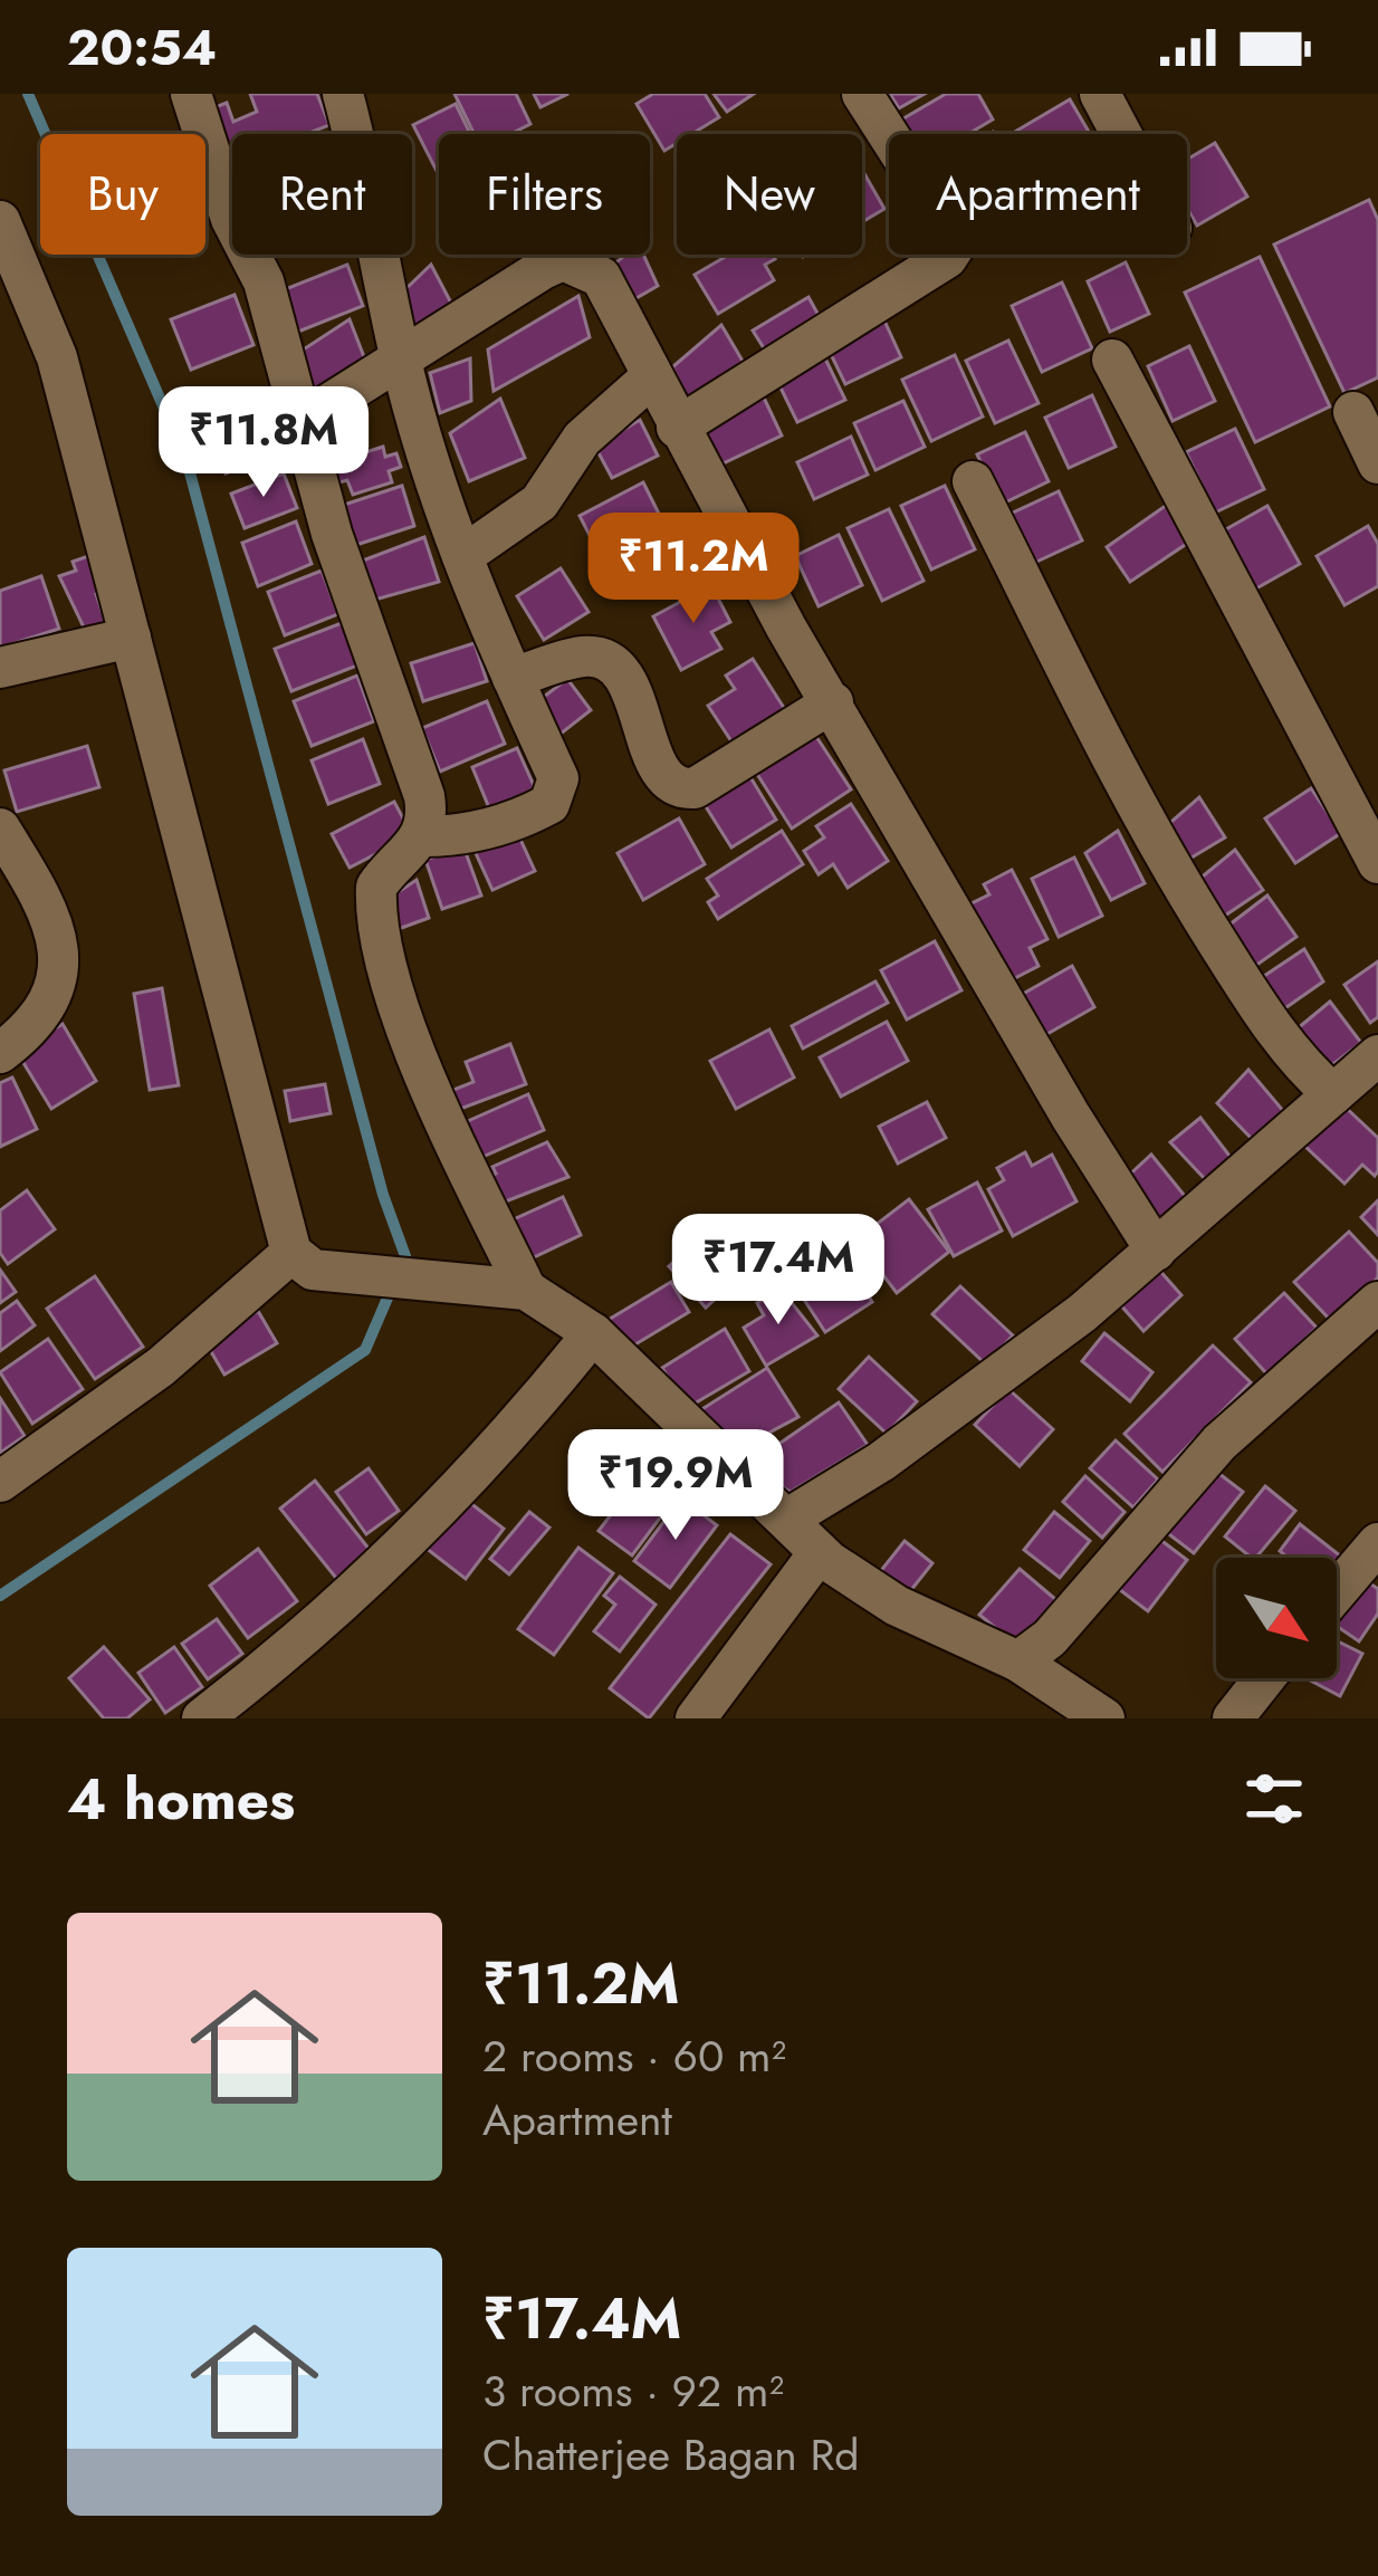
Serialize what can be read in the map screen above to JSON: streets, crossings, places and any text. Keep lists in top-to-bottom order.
{
  "north": "bottom right",
  "page": {
    "status": "20:54",
    "chip": [
      "Buy",
      "Rent",
      "Filters",
      "New",
      "Apartment"
    ],
    "price": [
      "₹11.8M",
      "₹11.2M",
      "₹17.4M",
      "₹19.9M"
    ],
    "heading": "4 homes",
    "list": [
      {
        "name": "₹11.2M",
        "note": "2 rooms · 60 m² · Apartment"
      },
      {
        "name": "₹17.4M",
        "note": "3 rooms · 92 m² · Chatterjee Bagan Rd"
      }
    ]
  }
}
